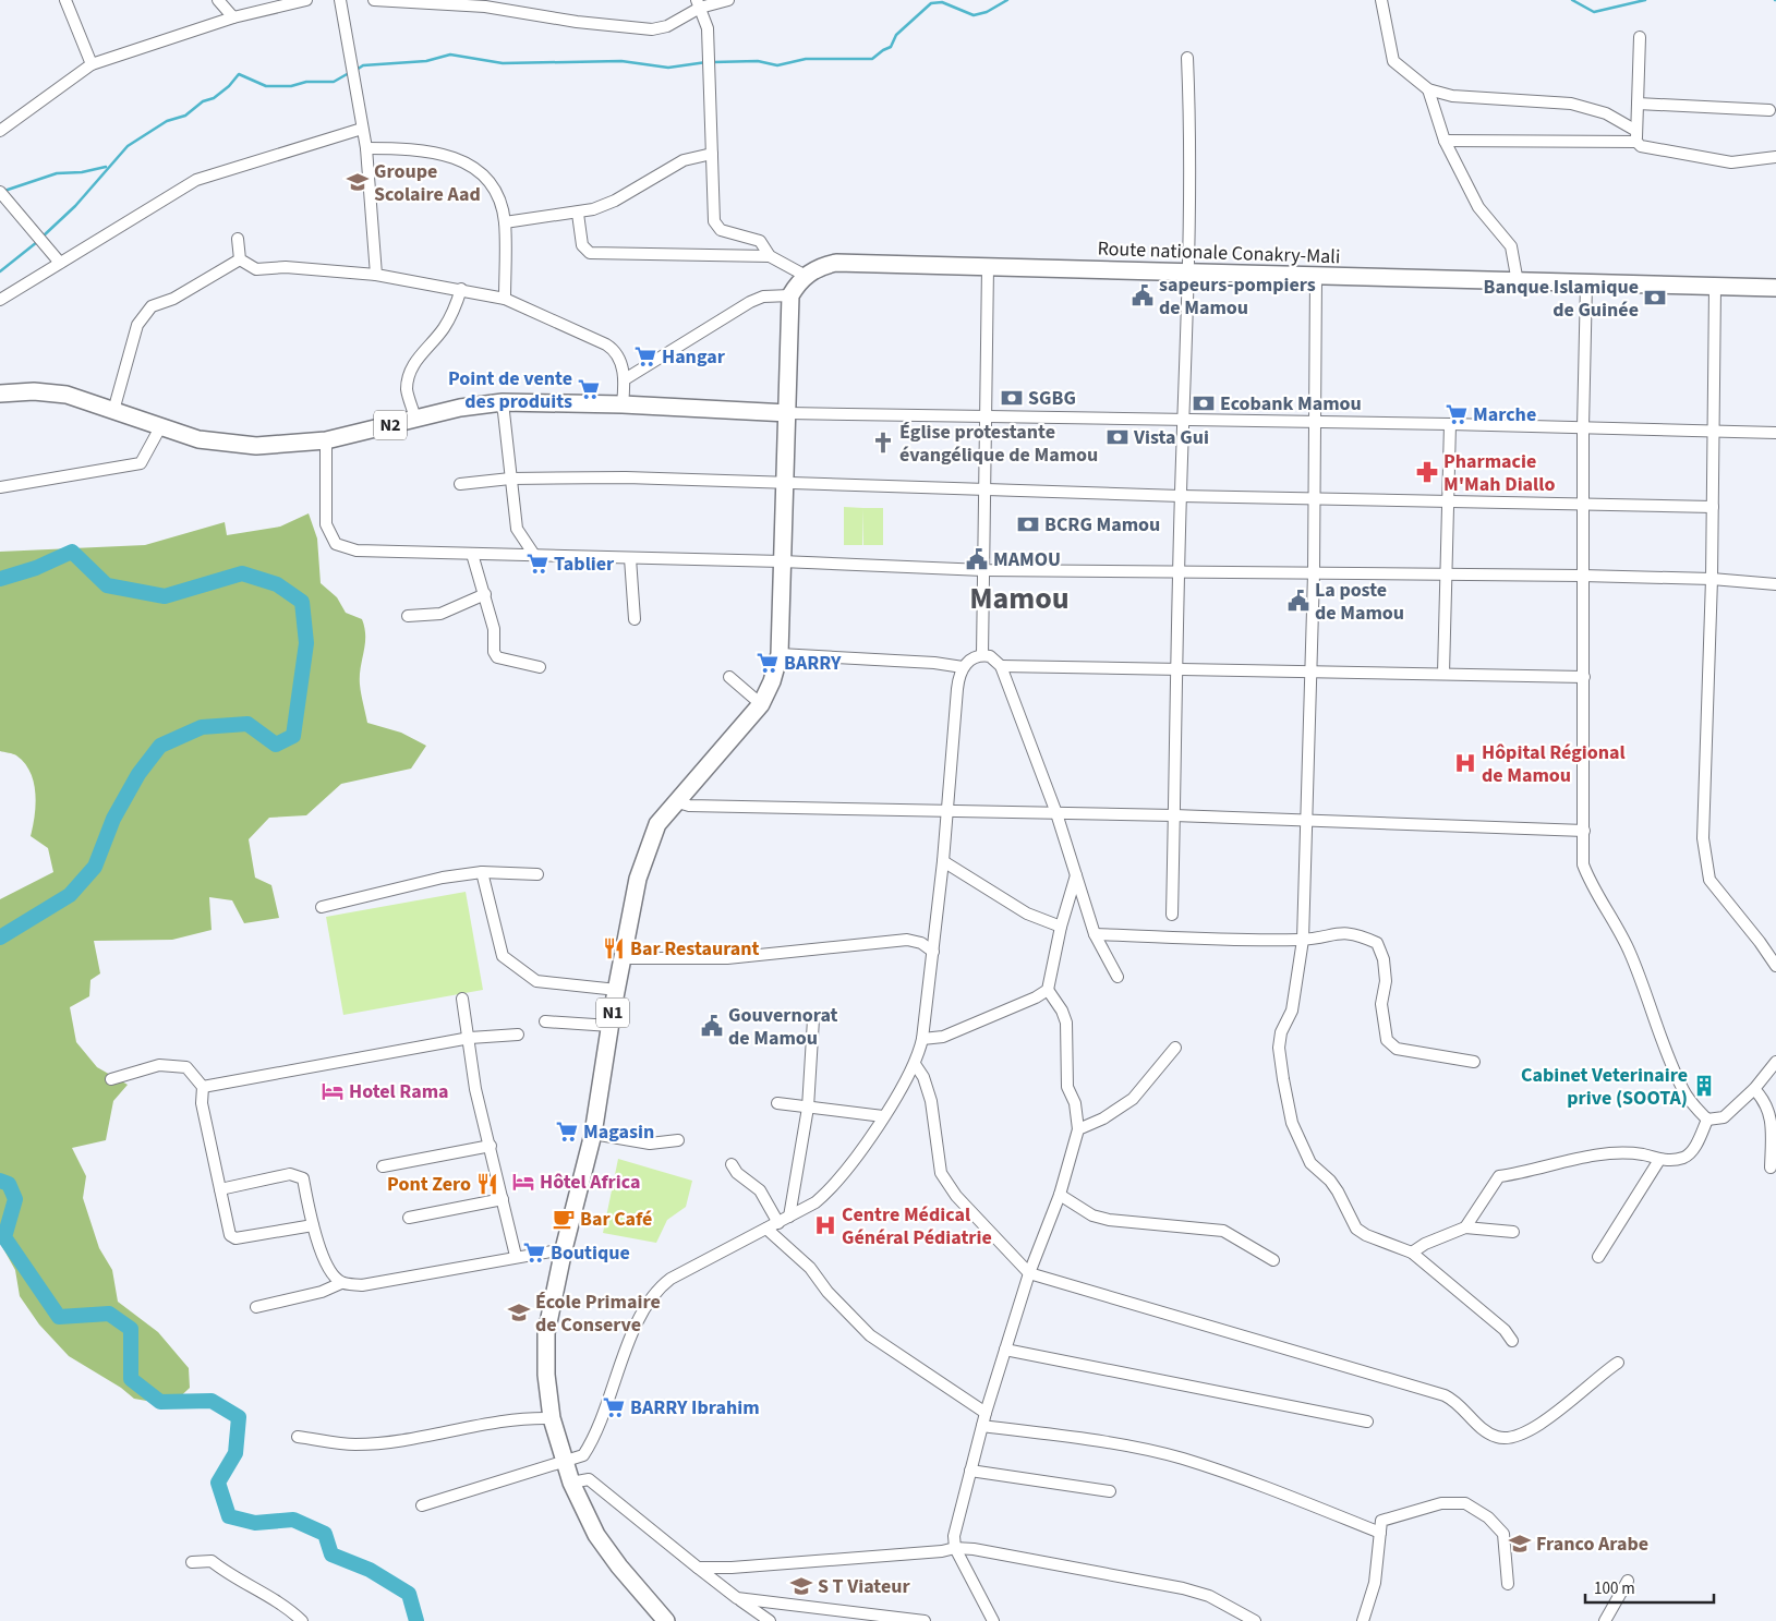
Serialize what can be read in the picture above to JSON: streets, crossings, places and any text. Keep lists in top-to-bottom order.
{
  "streets": {
    "highway": ["Route nationale Conakry-Mali", "N2", "N1"]
  },
  "crossings": [
    ["Route nationale Conakry-Mali", "N1"],
    ["N2", "N1"]
  ],
  "districts": ["Mamou"],
  "places": {
    "school or university": [
      "Groupe Scolaire Aad",
      "École Primaire de Conserve",
      "Franco Arabe",
      "S T Viateur"
    ],
    "public building": [
      "sapeurs-pompiers de Mamou",
      "MAMOU",
      "La poste de Mamou",
      "Gouvernorat de Mamou"
    ],
    "bank": [
      "Banque Islamique de Guinée",
      "SGBG",
      "Ecobank Mamou",
      "Vista Gui",
      "BCRG Mamou"
    ],
    "supermarket": [
      "Hangar",
      "Point de vente des produits",
      "Marche",
      "Tablier",
      "BARRY",
      "Magasin",
      "Boutique",
      "BARRY Ibrahim"
    ],
    "church": ["Église protestante évangélique de Mamou"],
    "pharmacy": ["Pharmacie M'Mah Diallo"],
    "hospital": ["Hôpital Régional de Mamou", "Centre Médical Général Pédiatrie"],
    "restaurant": ["Bar Restaurant", "Pont Zero"],
    "building": ["Cabinet Veterinaire prive (SOOTA)"],
    "hotel": ["Hotel Rama", "Hôtel Africa"],
    "cafe": ["Bar Café"]
  },
  "scale_bar": "100 m"
}
